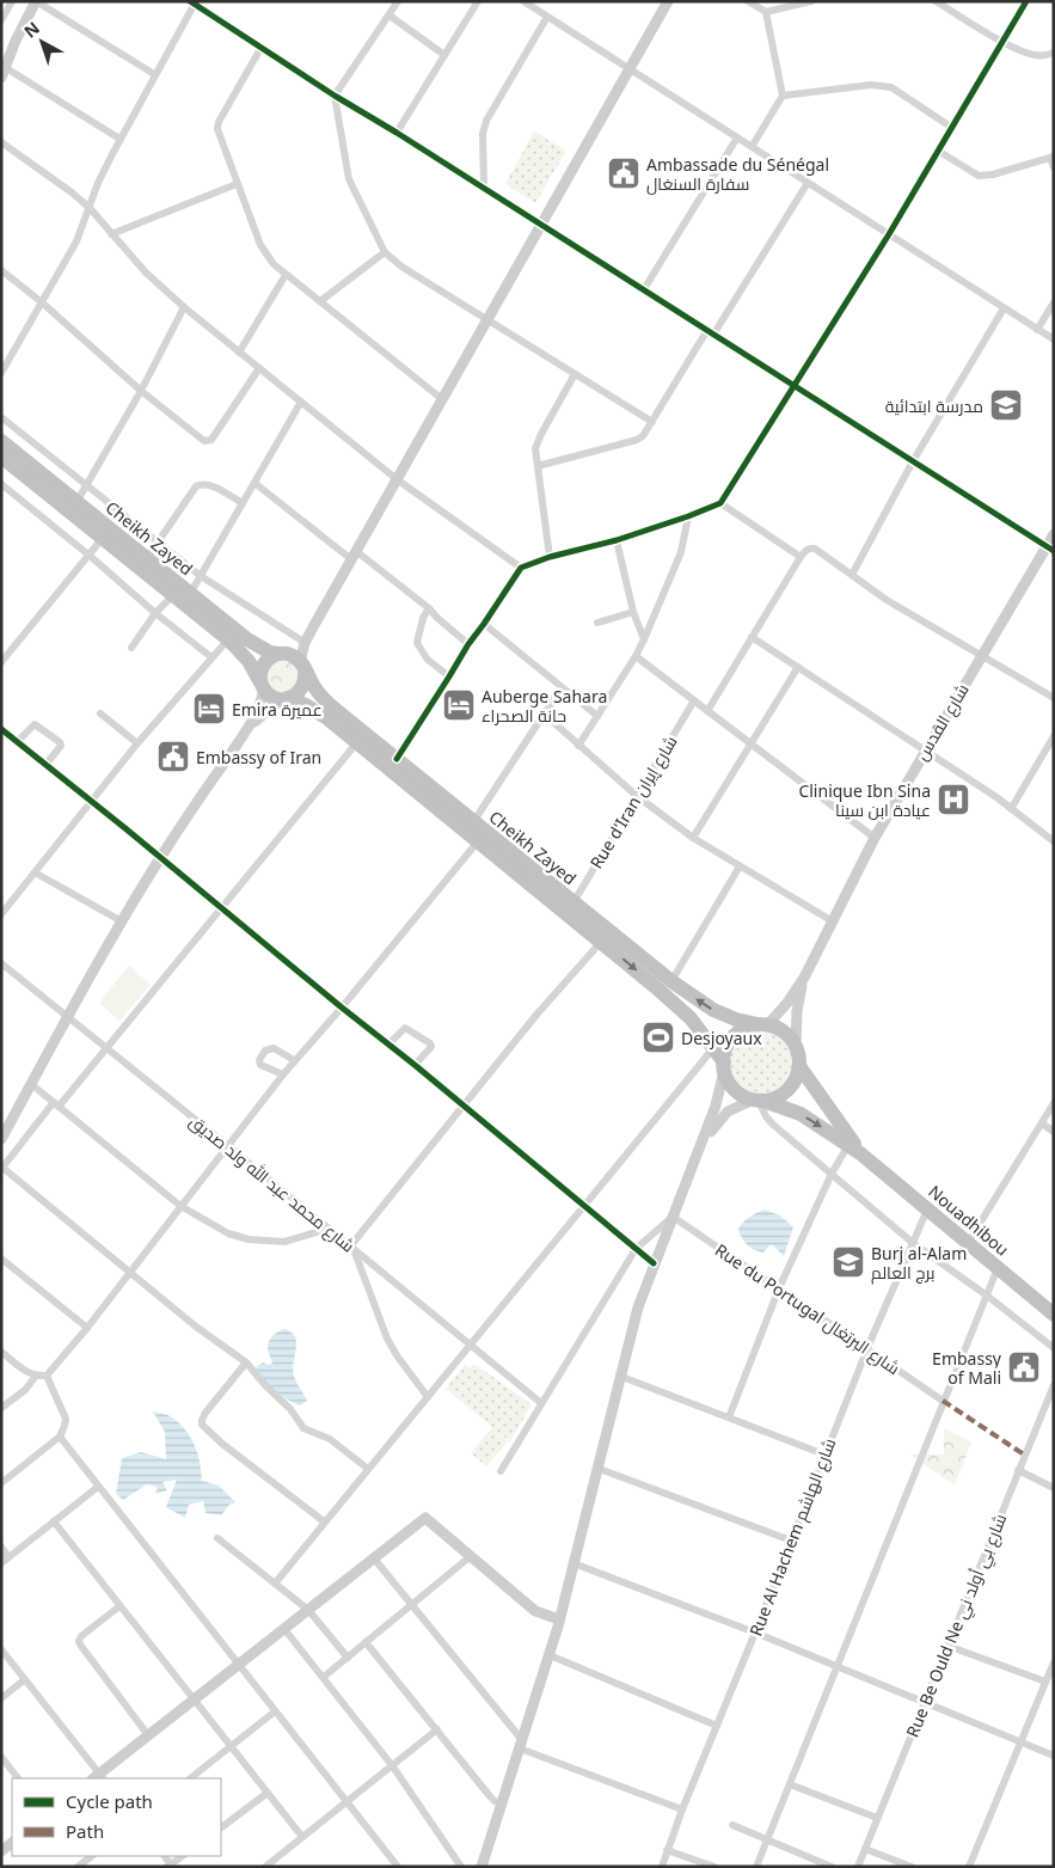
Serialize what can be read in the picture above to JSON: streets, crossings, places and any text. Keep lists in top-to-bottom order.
{
  "streets": {
    "highway": ["Cheikh Zayed", "Nouadhibou"],
    "street": [
      "شارع القدس",
      "Rue d'Iran شارع إيران",
      "شارع محمد عبد الله ولد صديق",
      "Rue du Portugal شارع البرتغال",
      "Rue Al Hachem شارع الهاشم",
      "Rue Be Ould Ne شارع بي أولد ني"
    ]
  },
  "crossings": [
    ["Cheikh Zayed", "Rue d'Iran شارع إيران"],
    ["Cheikh Zayed", "Nouadhibou"],
    ["Nouadhibou", "Rue Al Hachem شارع الهاشم"],
    ["Rue du Portugal شارع البرتغال", "Rue Al Hachem شارع الهاشم"]
  ],
  "places": {
    "public building": ["Ambassade du Sénégal سفارة السنغال", "Embassy of Iran", "Embassy of Mali"],
    "school or university": ["مدرسة ابتدائية", "Burj al-Alam برج العالم"],
    "hotel": ["Auberge Sahara حانة الصحراء", "Emira عميرة"],
    "hospital": ["Clinique Ibn Sina عيادة ابن سينا"],
    "sports": ["Desjoyaux"]
  },
  "legend": ["Cycle path", "Path"],
  "north": "top left"
}
